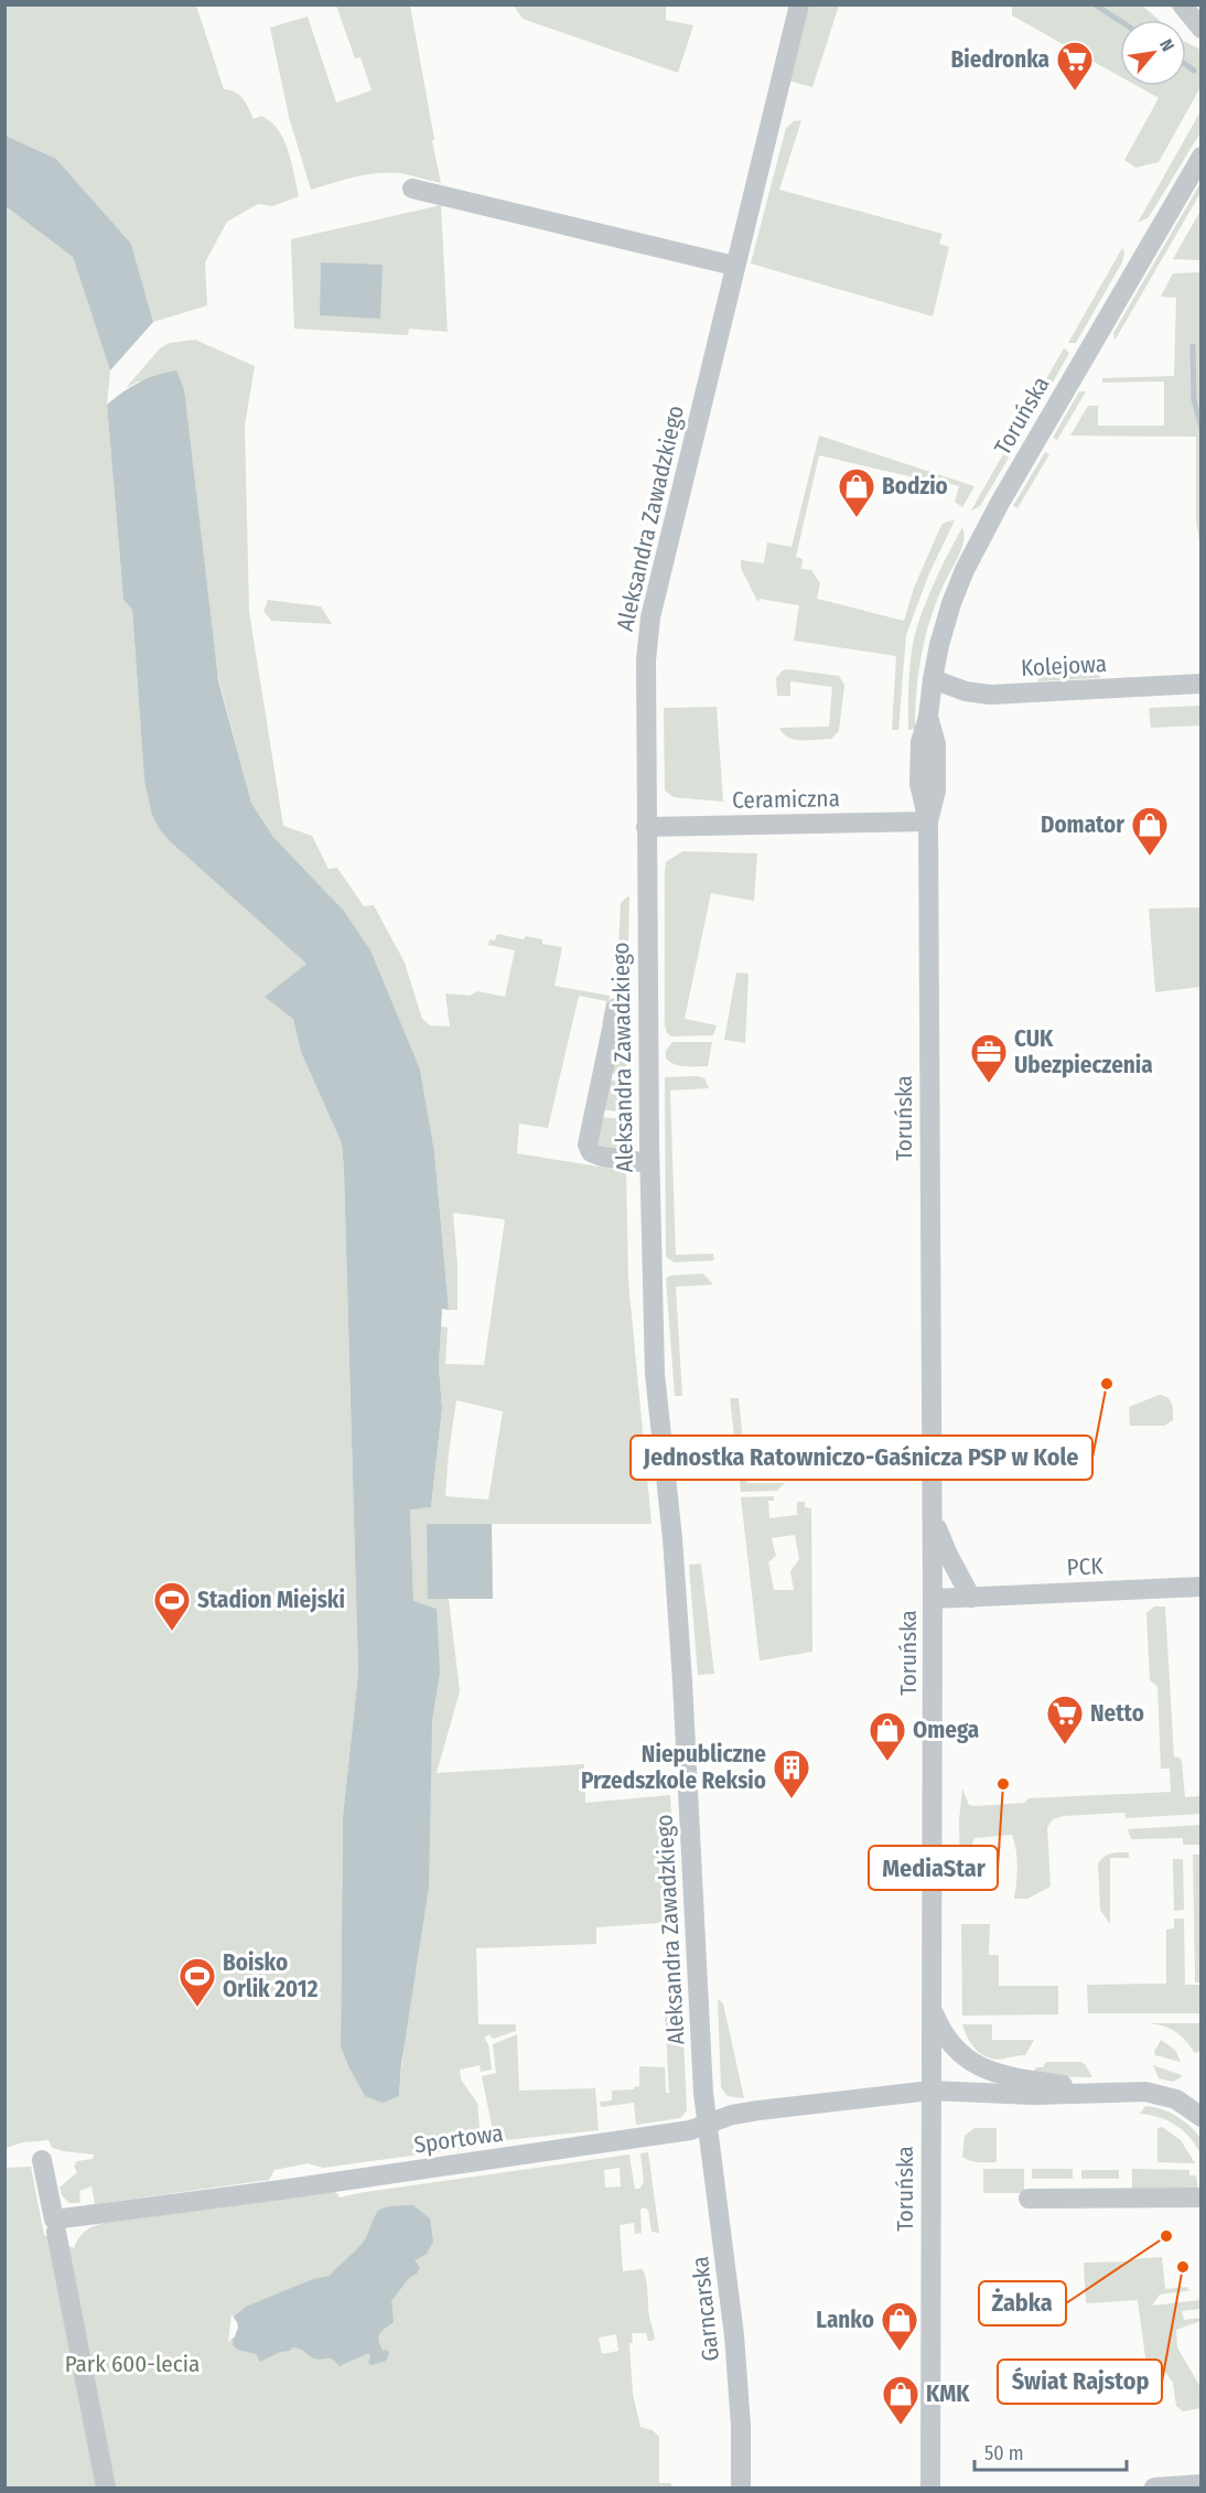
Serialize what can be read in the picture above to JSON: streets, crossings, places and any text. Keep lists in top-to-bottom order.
{
  "streets": {
    "street": [
      "Toruńska",
      "Aleksandra Zawadzkiego",
      "Kolejowa",
      "Ceramiczna",
      "PCK",
      "Sportowa",
      "Garncarska"
    ]
  },
  "crossings": [
    ["Toruńska", "Kolejowa"],
    ["Toruńska", "Ceramiczna"],
    ["Toruńska", "PCK"],
    ["Toruńska", "Sportowa"],
    ["Aleksandra Zawadzkiego", "Ceramiczna"],
    ["Aleksandra Zawadzkiego", "Sportowa"],
    ["Aleksandra Zawadzkiego", "Garncarska"],
    ["Sportowa", "Garncarska"]
  ],
  "parks": ["Park 600-lecia"],
  "places": {
    "supermarket": ["Biedronka", "Netto"],
    "shop": [
      "Bodzio",
      "Domator",
      "Omega",
      "Lanko",
      "KMK"
    ],
    "office": ["CUK Ubezpieczenia"],
    "other": [
      "Jednostka Ratowniczo-Gaśnicza PSP w Kole",
      "MediaStar",
      "Żabka",
      "Świat Rajstop"
    ],
    "sports": ["Stadion Miejski", "Boisko Orlik 2012"],
    "building": ["Niepubliczne Przedszkole Reksio"]
  },
  "scale_bar": "50 m",
  "north": "top right"
}
